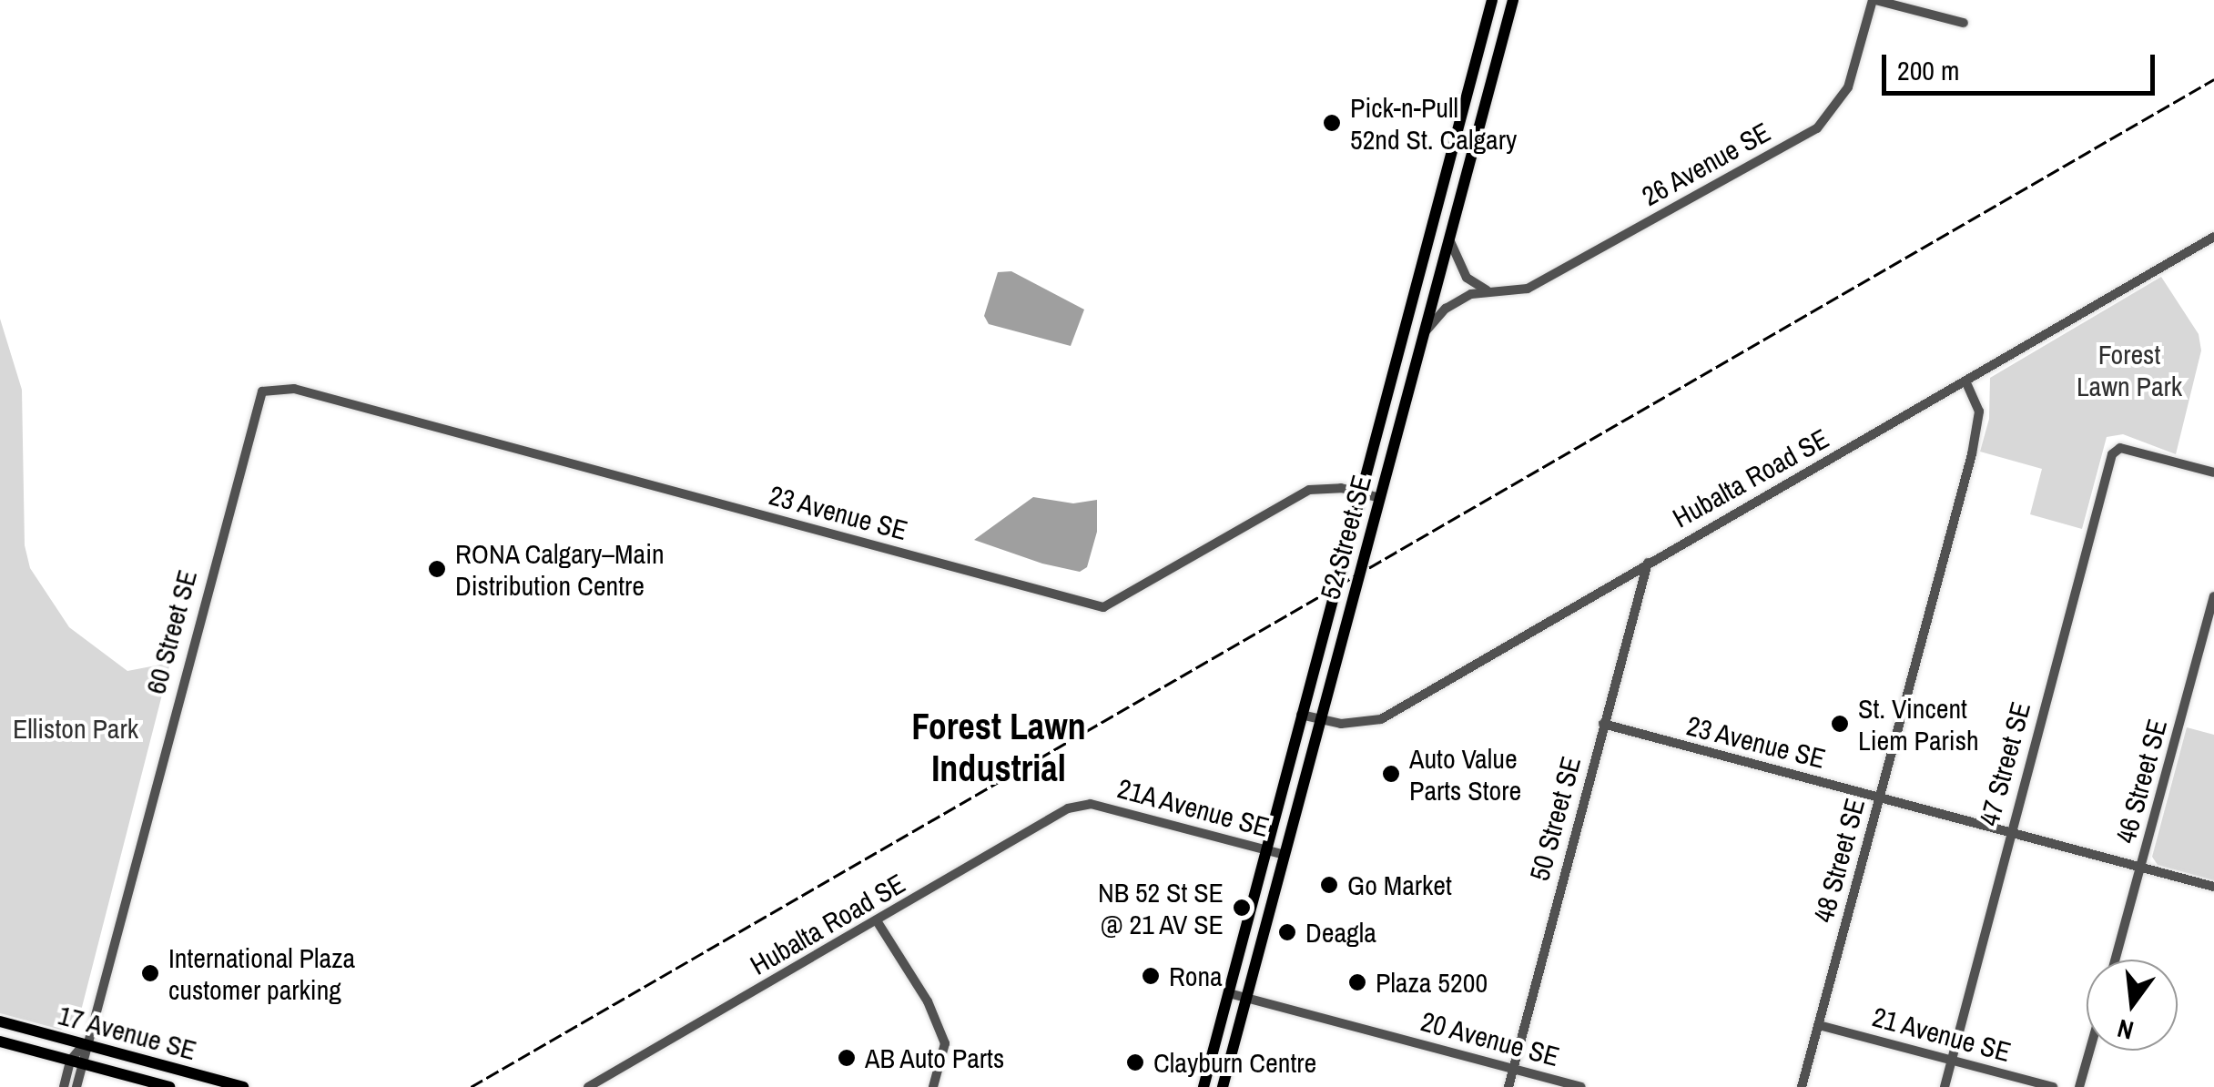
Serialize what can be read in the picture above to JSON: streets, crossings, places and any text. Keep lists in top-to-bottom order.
{
  "streets": {
    "main road": ["52 Street SE", "17 Avenue SE"],
    "street": [
      "26 Avenue SE",
      "Hubalta Road SE",
      "23 Avenue SE",
      "60 Street SE",
      "47 Street SE",
      "46 Street SE",
      "21A Avenue SE",
      "50 Street SE",
      "48 Street SE",
      "21 Avenue SE",
      "20 Avenue SE"
    ]
  },
  "crossings": [
    ["26 Avenue SE", "52 Street SE"],
    ["Hubalta Road SE", "52 Street SE"],
    ["Hubalta Road SE", "21A Avenue SE"],
    ["Hubalta Road SE", "50 Street SE"],
    ["Hubalta Road SE", "48 Street SE"],
    ["23 Avenue SE", "52 Street SE"],
    ["23 Avenue SE", "60 Street SE"],
    ["23 Avenue SE", "47 Street SE"],
    ["23 Avenue SE", "46 Street SE"],
    ["23 Avenue SE", "50 Street SE"],
    ["23 Avenue SE", "48 Street SE"],
    ["52 Street SE", "21A Avenue SE"],
    ["52 Street SE", "20 Avenue SE"],
    ["60 Street SE", "17 Avenue SE"],
    ["47 Street SE", "21 Avenue SE"],
    ["50 Street SE", "20 Avenue SE"],
    ["48 Street SE", "21 Avenue SE"]
  ],
  "districts": ["Forest Lawn Industrial"],
  "parks": ["Forest Lawn Park", "Elliston Park"],
  "places": [
    "Pick-n-Pull 52nd St. Calgary",
    "RONA Calgary–Main Distribution Centre",
    "St. Vincent Liem Parish",
    "Auto Value Parts Store",
    "Go Market",
    "NB 52 St SE @ 21 AV SE",
    "Deagla",
    "International Plaza customer parking",
    "Rona",
    "Plaza 5200",
    "AB Auto Parts",
    "Clayburn Centre"
  ],
  "scale_bar": "200 m",
  "north": "bottom"
}
